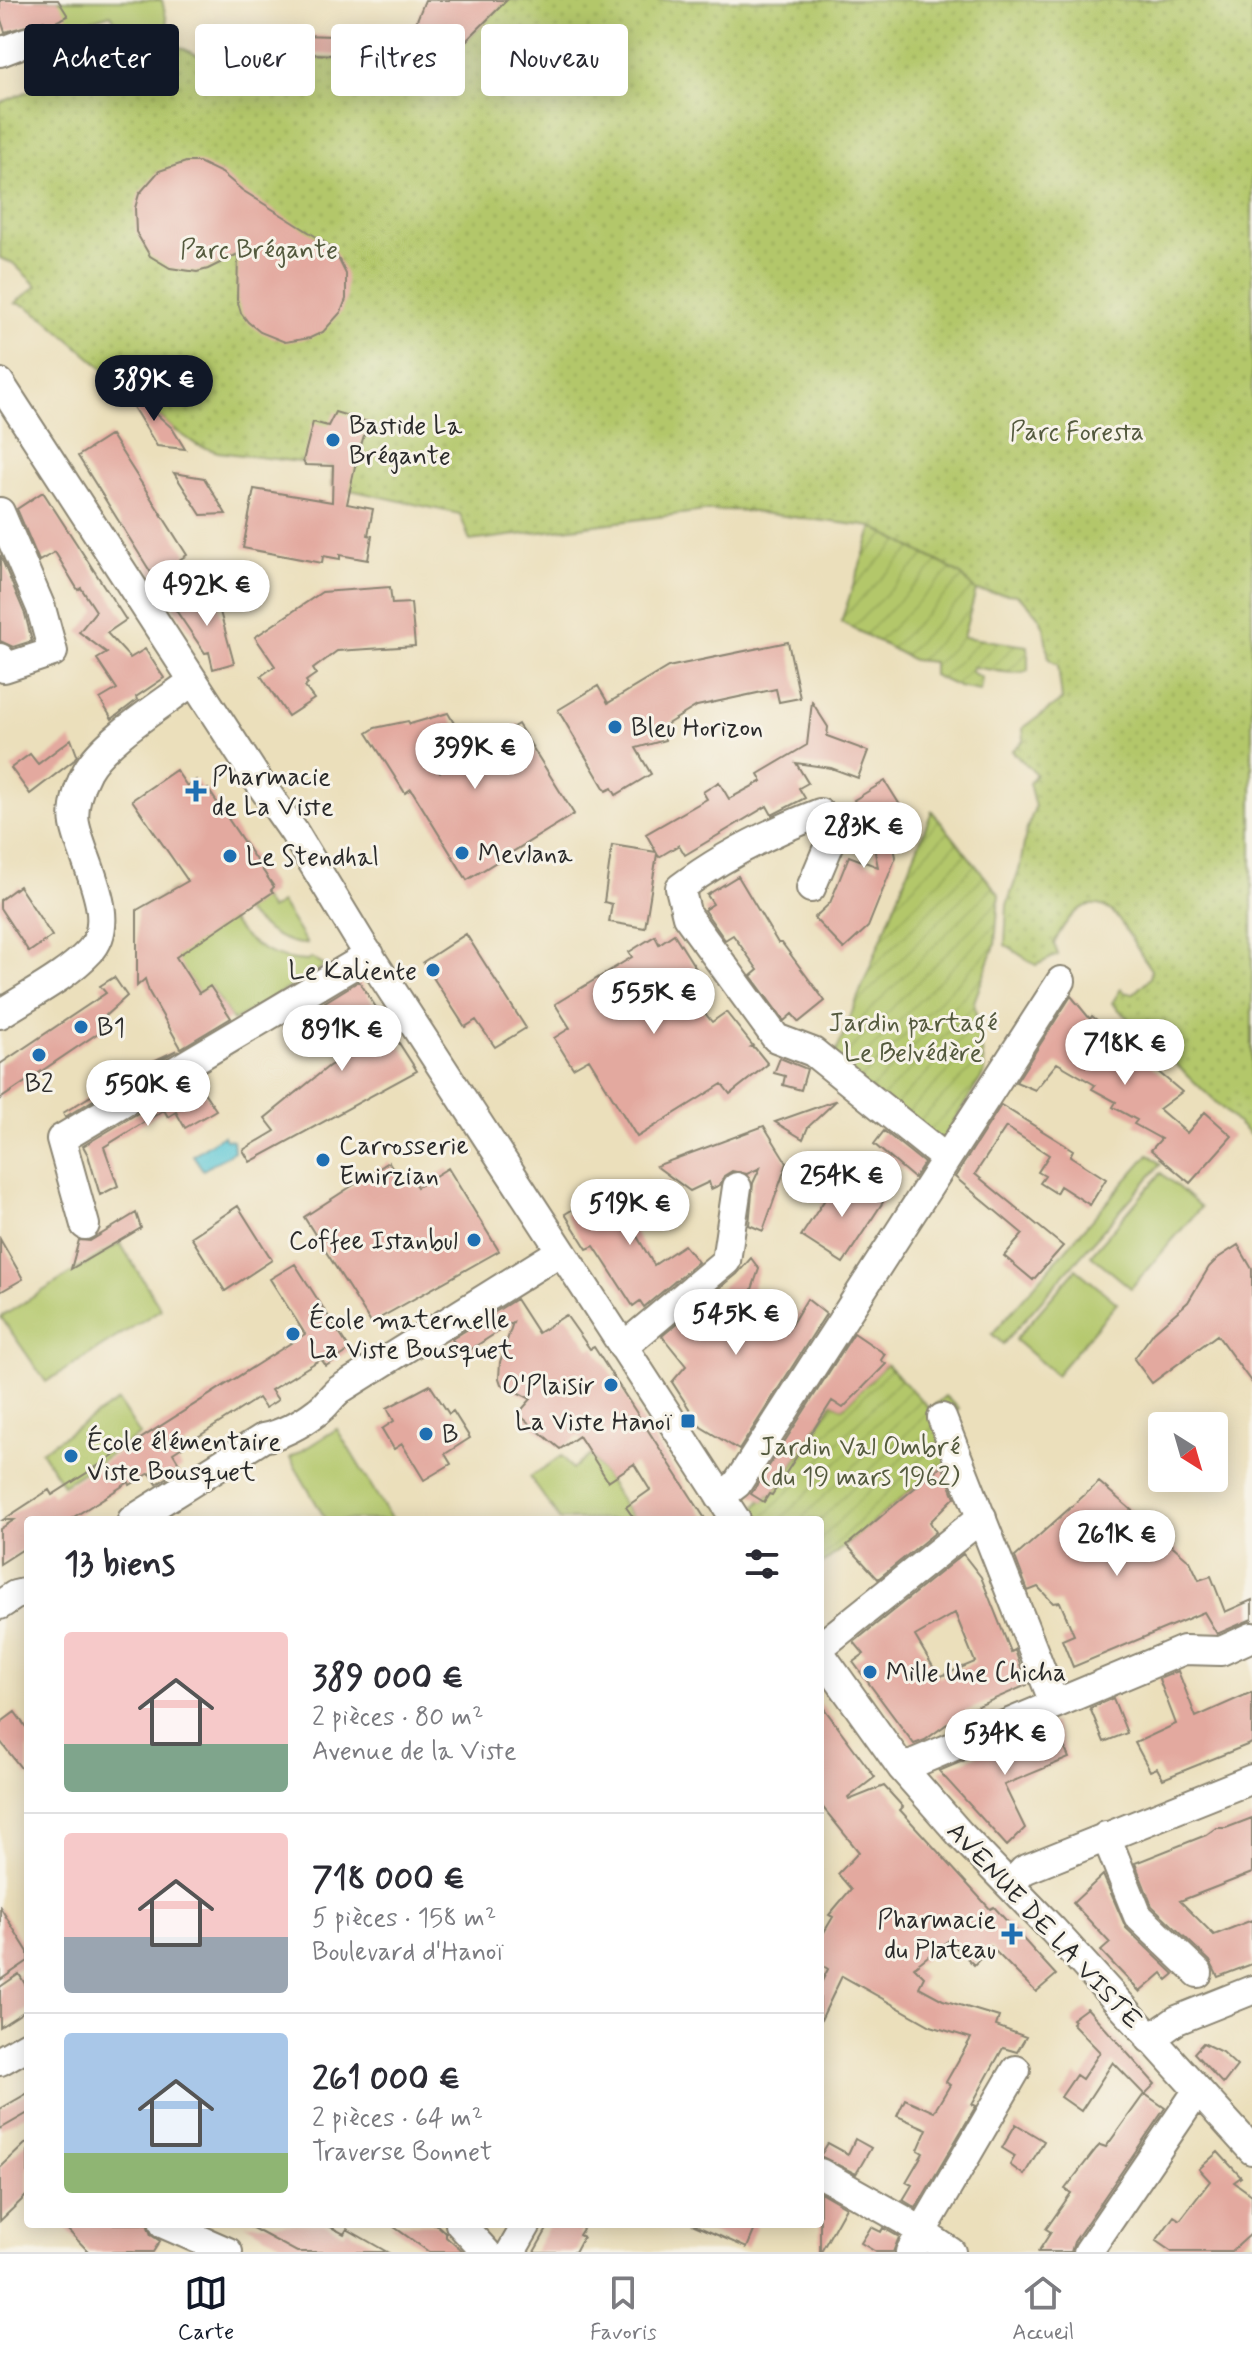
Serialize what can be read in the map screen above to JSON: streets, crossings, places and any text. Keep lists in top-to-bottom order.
{
  "streets": {
    "street": ["AVENUE DE LA VISTE"]
  },
  "parks": [
    "Parc Brégante",
    "Parc Foresta",
    "Jardin partagé Le Belvédère",
    "Jardin Val Ombré (du 19 mars 1962)"
  ],
  "places": {
    "other": [
      "Bastide La Brégante",
      "Bleu Horizon",
      "Mevlana",
      "Le Stendhal",
      "Le Kaliente",
      "B1",
      "B2",
      "Carrosserie Emirzian",
      "Coffee Istanbul",
      "École maternelle La Viste Bousquet",
      "O'Plaisir",
      "B",
      "École élémentaire Viste Bousquet",
      "Mille Une Chicha"
    ],
    "health": ["Pharmacie de La Viste", "Pharmacie du Plateau"],
    "transit": ["La Viste Hanoï"]
  },
  "north": "bottom right",
  "page": {
    "chip": [
      "Acheter",
      "Louer",
      "Filtres",
      "Nouveau"
    ],
    "price": [
      "389K €",
      "492K €",
      "399K €",
      "283K €",
      "555K €",
      "891K €",
      "718K €",
      "550K €",
      "254K €",
      "519K €",
      "545K €",
      "261K €",
      "534K €"
    ],
    "heading": "13 biens",
    "list": [
      {
        "name": "389 000 €",
        "note": "2 pièces · 80 m² · Avenue de la Viste"
      },
      {
        "name": "718 000 €",
        "note": "5 pièces · 158 m² · Boulevard d'Hanoï"
      },
      {
        "name": "261 000 €",
        "note": "2 pièces · 64 m² · Traverse Bonnet"
      }
    ],
    "tabs": ["Carte", "Favoris", "Accueil"]
  }
}
